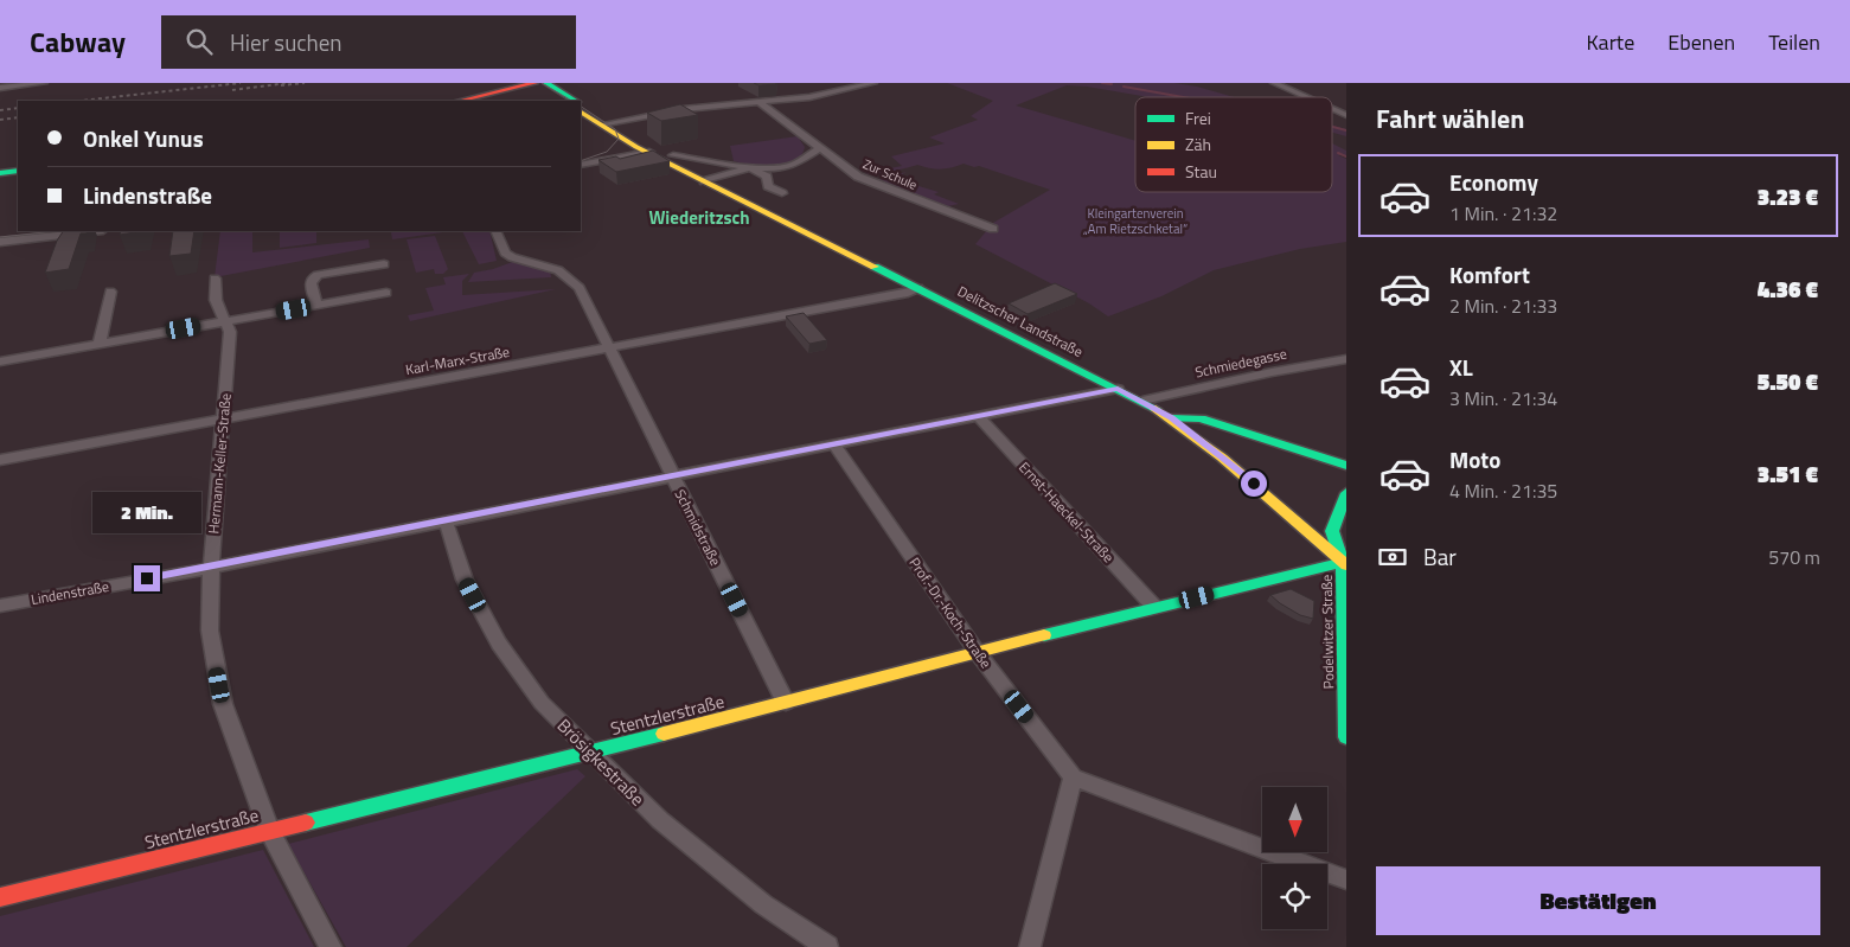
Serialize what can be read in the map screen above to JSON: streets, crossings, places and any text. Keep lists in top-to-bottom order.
{
  "streets": {
    "street": [
      "Zur Schule",
      "Delitzscher Landstraße",
      "Karl-Marx-Straße",
      "Schmiedegasse",
      "Hermann-Keller-Straße",
      "Ernst-Haeckel-Straße",
      "Schmidstraße",
      "Lindenstraße",
      "Prof.-Dr.-Koch-Straße",
      "Podelwitzer Straße",
      "Stentzlerstraße",
      "Brösigkestraße"
    ]
  },
  "crossings": [
    ["Delitzscher Landstraße", "Karl-Marx-Straße"],
    ["Delitzscher Landstraße", "Schmiedegasse"],
    ["Delitzscher Landstraße", "Lindenstraße"],
    ["Delitzscher Landstraße", "Podelwitzer Straße"],
    ["Delitzscher Landstraße", "Stentzlerstraße"],
    ["Karl-Marx-Straße", "Hermann-Keller-Straße"],
    ["Karl-Marx-Straße", "Schmidstraße"],
    ["Hermann-Keller-Straße", "Lindenstraße"],
    ["Hermann-Keller-Straße", "Stentzlerstraße"],
    ["Ernst-Haeckel-Straße", "Lindenstraße"],
    ["Ernst-Haeckel-Straße", "Stentzlerstraße"],
    ["Schmidstraße", "Lindenstraße"],
    ["Schmidstraße", "Stentzlerstraße"],
    ["Lindenstraße", "Prof.-Dr.-Koch-Straße"],
    ["Lindenstraße", "Brösigkestraße"],
    ["Prof.-Dr.-Koch-Straße", "Stentzlerstraße"],
    ["Podelwitzer Straße", "Stentzlerstraße"],
    ["Stentzlerstraße", "Brösigkestraße"]
  ],
  "districts": ["Wiederitzsch"],
  "parks": ["Kleingartenverein „Am Rietzschketal“"],
  "legend": ["Frei", "Zäh", "Stau"],
  "north": "bottom",
  "page": {
    "header": "Cabway",
    "search": "Hier suchen",
    "nav": ["Karte", "Ebenen", "Teilen"],
    "heading": "Fahrt wählen",
    "banner": ["Onkel Yunus", "Lindenstraße"],
    "list": [
      {
        "name": "Economy",
        "note": "1 Min. · 21:32",
        "value": "3.23 €"
      },
      {
        "name": "Komfort",
        "note": "2 Min. · 21:33",
        "value": "4.36 €"
      },
      {
        "name": "XL",
        "note": "3 Min. · 21:34",
        "value": "5.50 €"
      },
      {
        "name": "Moto",
        "note": "4 Min. · 21:35",
        "value": "3.51 €"
      }
    ],
    "bubble": "2 Min.",
    "pay": ["Bar", "570 m"],
    "buttons": "Bestätigen"
  }
}
